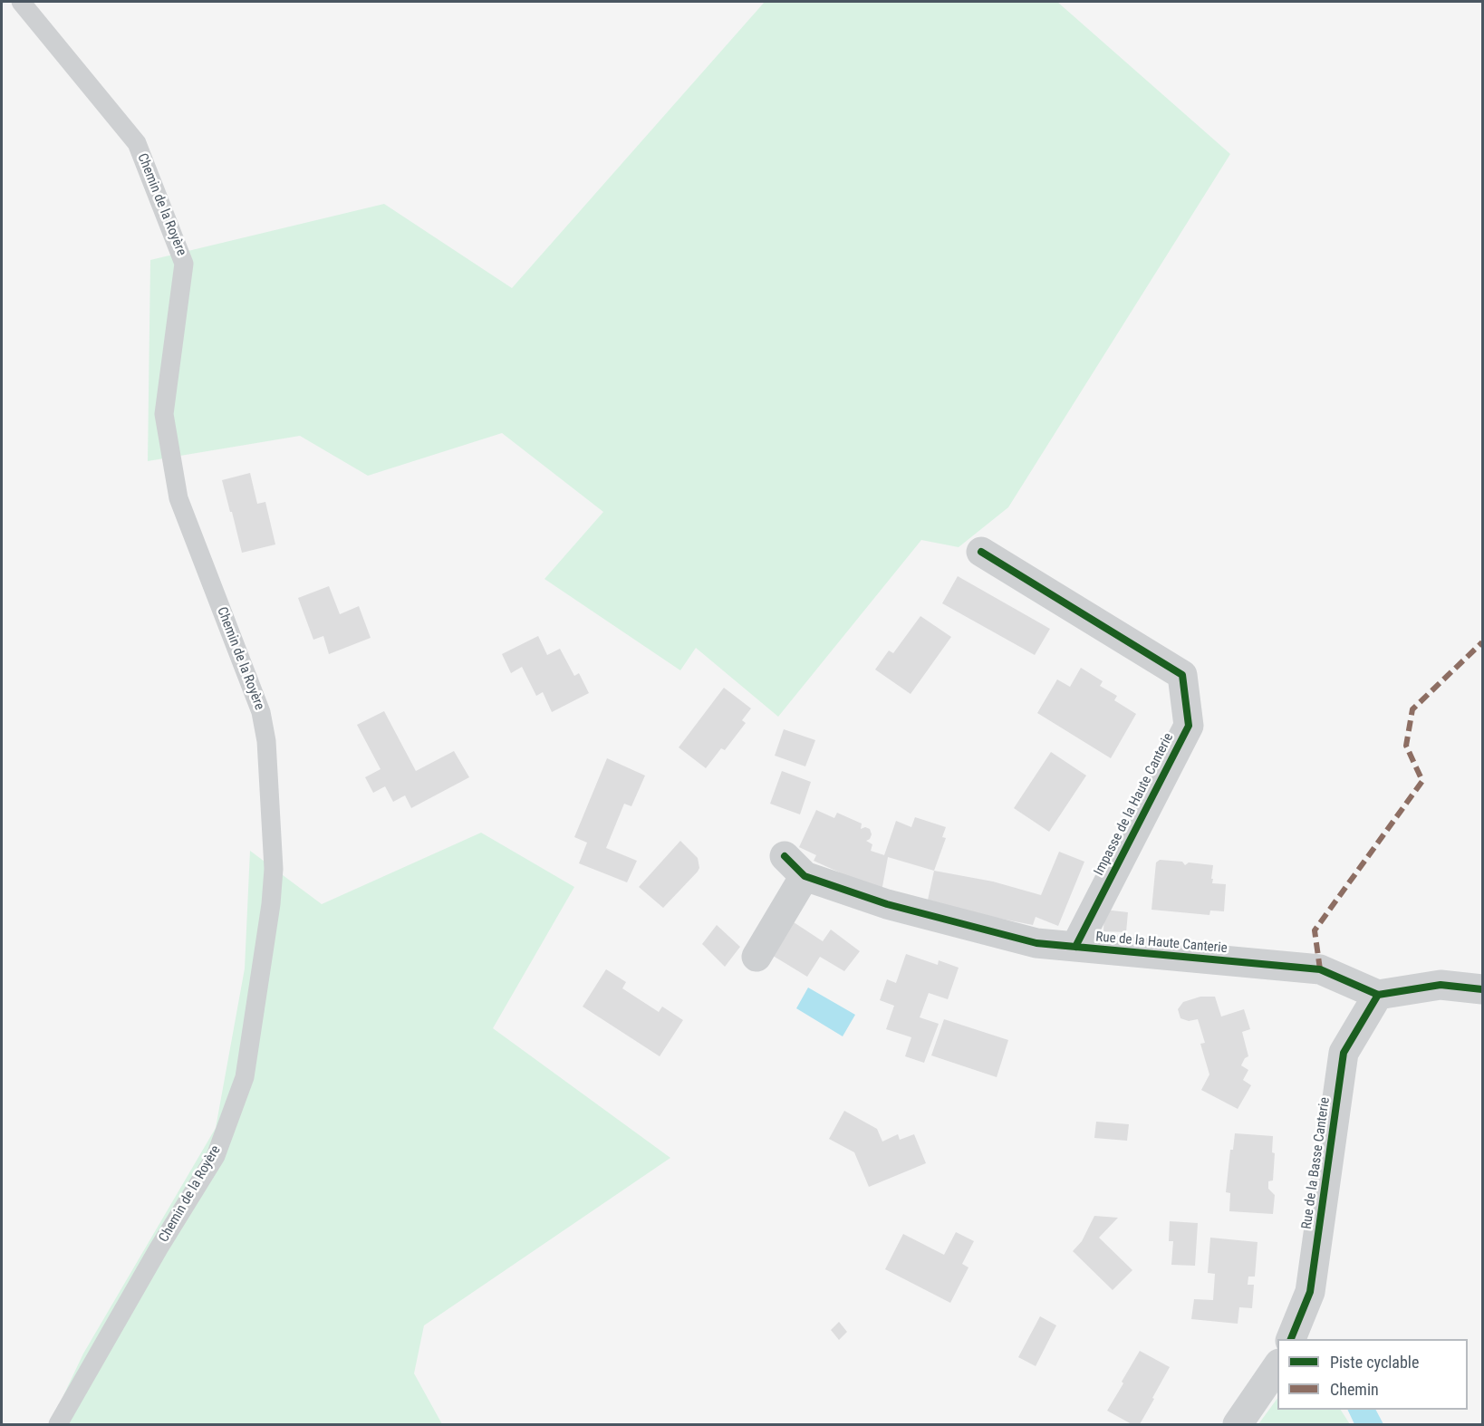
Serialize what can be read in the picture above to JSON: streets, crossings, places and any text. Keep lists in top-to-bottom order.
{
  "streets": {
    "street": ["Impasse de la Haute Canterie", "Rue de la Haute Canterie", "Rue de la Basse Canterie"],
    "lane": ["Chemin de la Royère"]
  },
  "crossings": [
    ["Impasse de la Haute Canterie", "Rue de la Haute Canterie"],
    ["Rue de la Haute Canterie", "Rue de la Basse Canterie"]
  ],
  "legend": ["Piste cyclable", "Chemin"]
}
